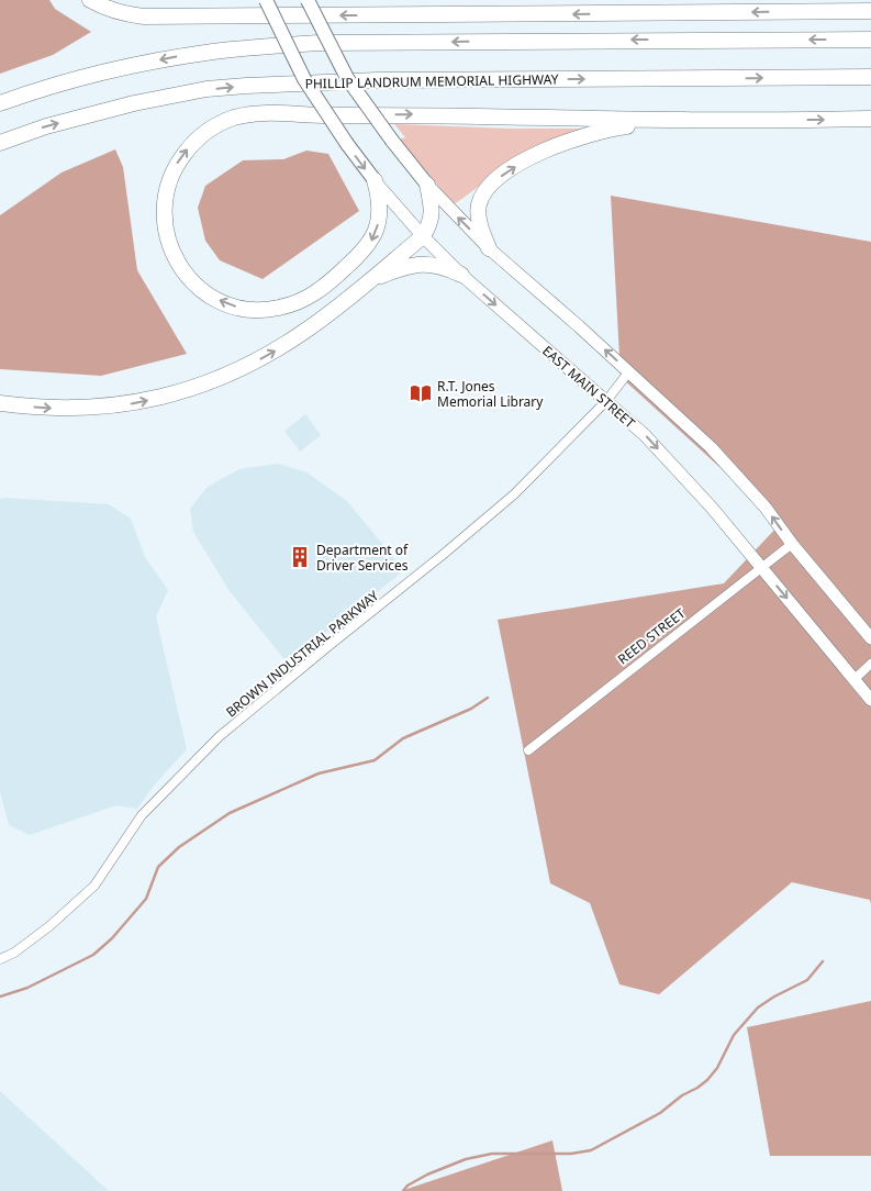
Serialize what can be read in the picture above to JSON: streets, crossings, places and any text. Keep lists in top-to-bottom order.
{
  "streets": {
    "highway": ["PHILLIP LANDRUM MEMORIAL HIGHWAY"],
    "main road": ["EAST MAIN STREET"],
    "street": ["REED STREET", "BROWN INDUSTRIAL PARKWAY"]
  },
  "crossings": [
    ["EAST MAIN STREET", "REED STREET"],
    ["EAST MAIN STREET", "BROWN INDUSTRIAL PARKWAY"]
  ],
  "places": {
    "library": ["R.T. Jones Memorial Library"],
    "building": ["Department of Driver Services"]
  }
}
